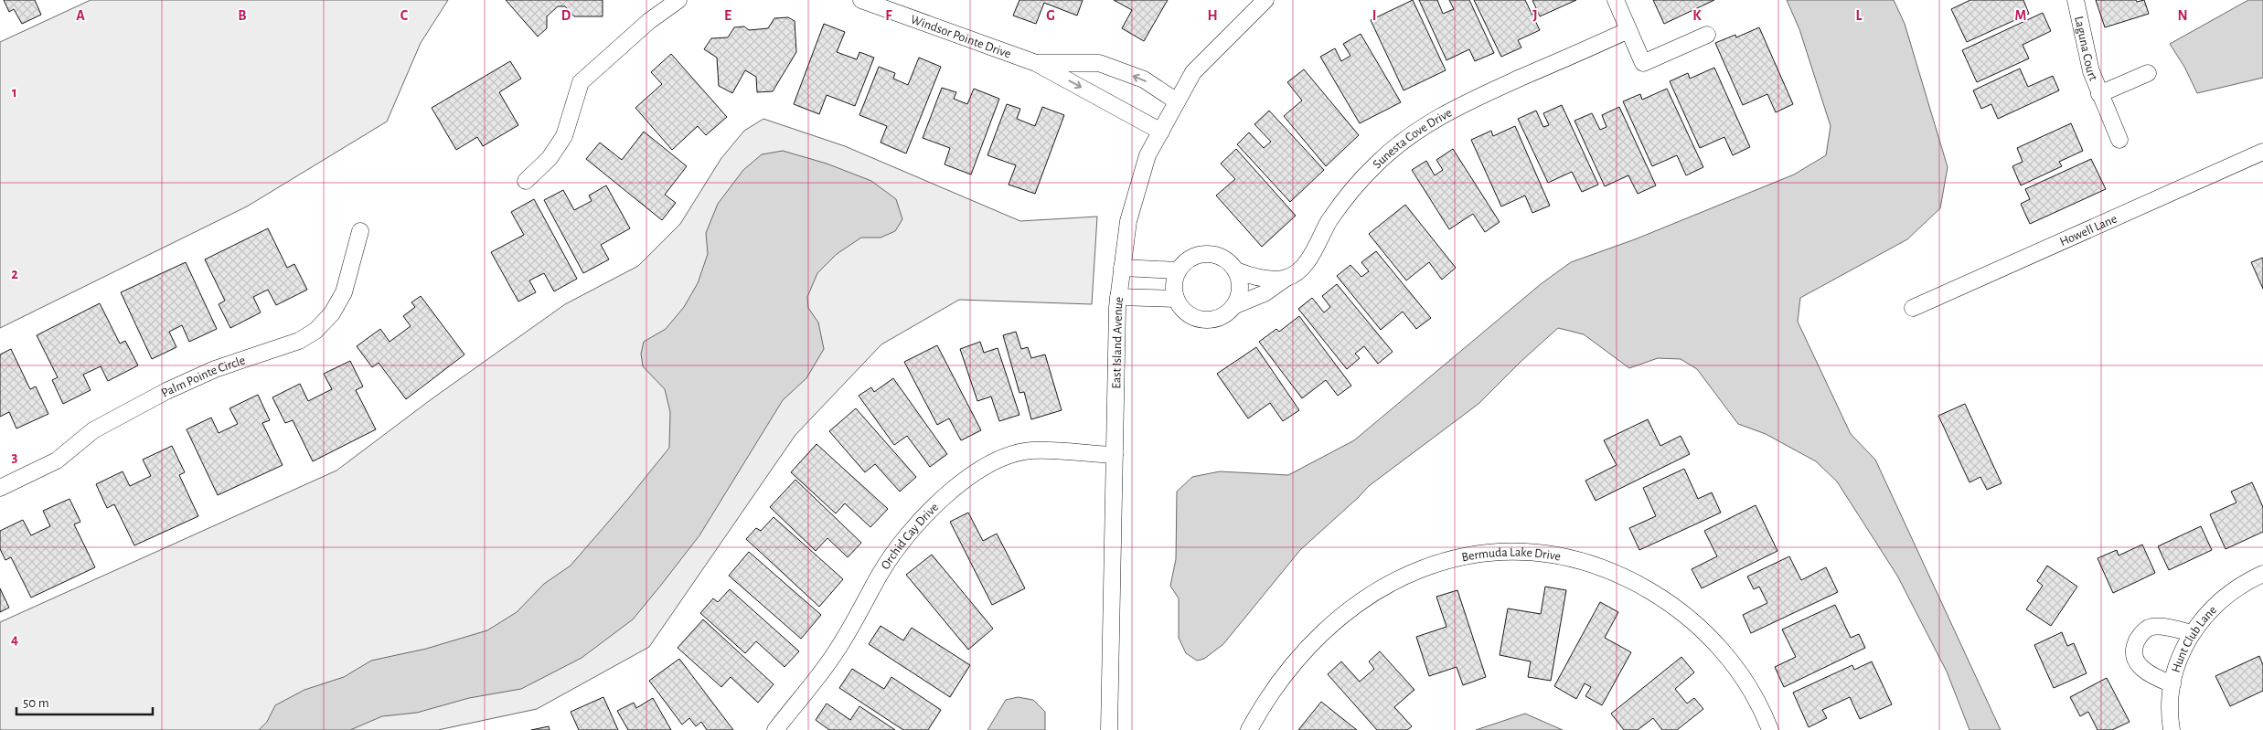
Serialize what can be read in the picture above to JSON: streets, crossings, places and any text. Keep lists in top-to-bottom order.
{
  "streets": {
    "street": [
      "Windsor Pointe Drive",
      "Laguna Court",
      "Sunesta Cove Drive",
      "Howell Lane",
      "East Island Avenue",
      "Palm Pointe Circle",
      "Orchid Cay Drive",
      "Bermuda Lake Drive",
      "Hunt Club Lane"
    ]
  },
  "crossings": [
    ["Windsor Pointe Drive", "East Island Avenue"],
    ["East Island Avenue", "Orchid Cay Drive"]
  ],
  "scale_bar": "50 m",
  "grid": {
    "columns": [
      "A",
      "B",
      "C",
      "D",
      "E",
      "F",
      "G",
      "H",
      "I",
      "J",
      "K",
      "L",
      "M",
      "N"
    ],
    "rows": [
      "1",
      "2",
      "3",
      "4"
    ]
  }
}
